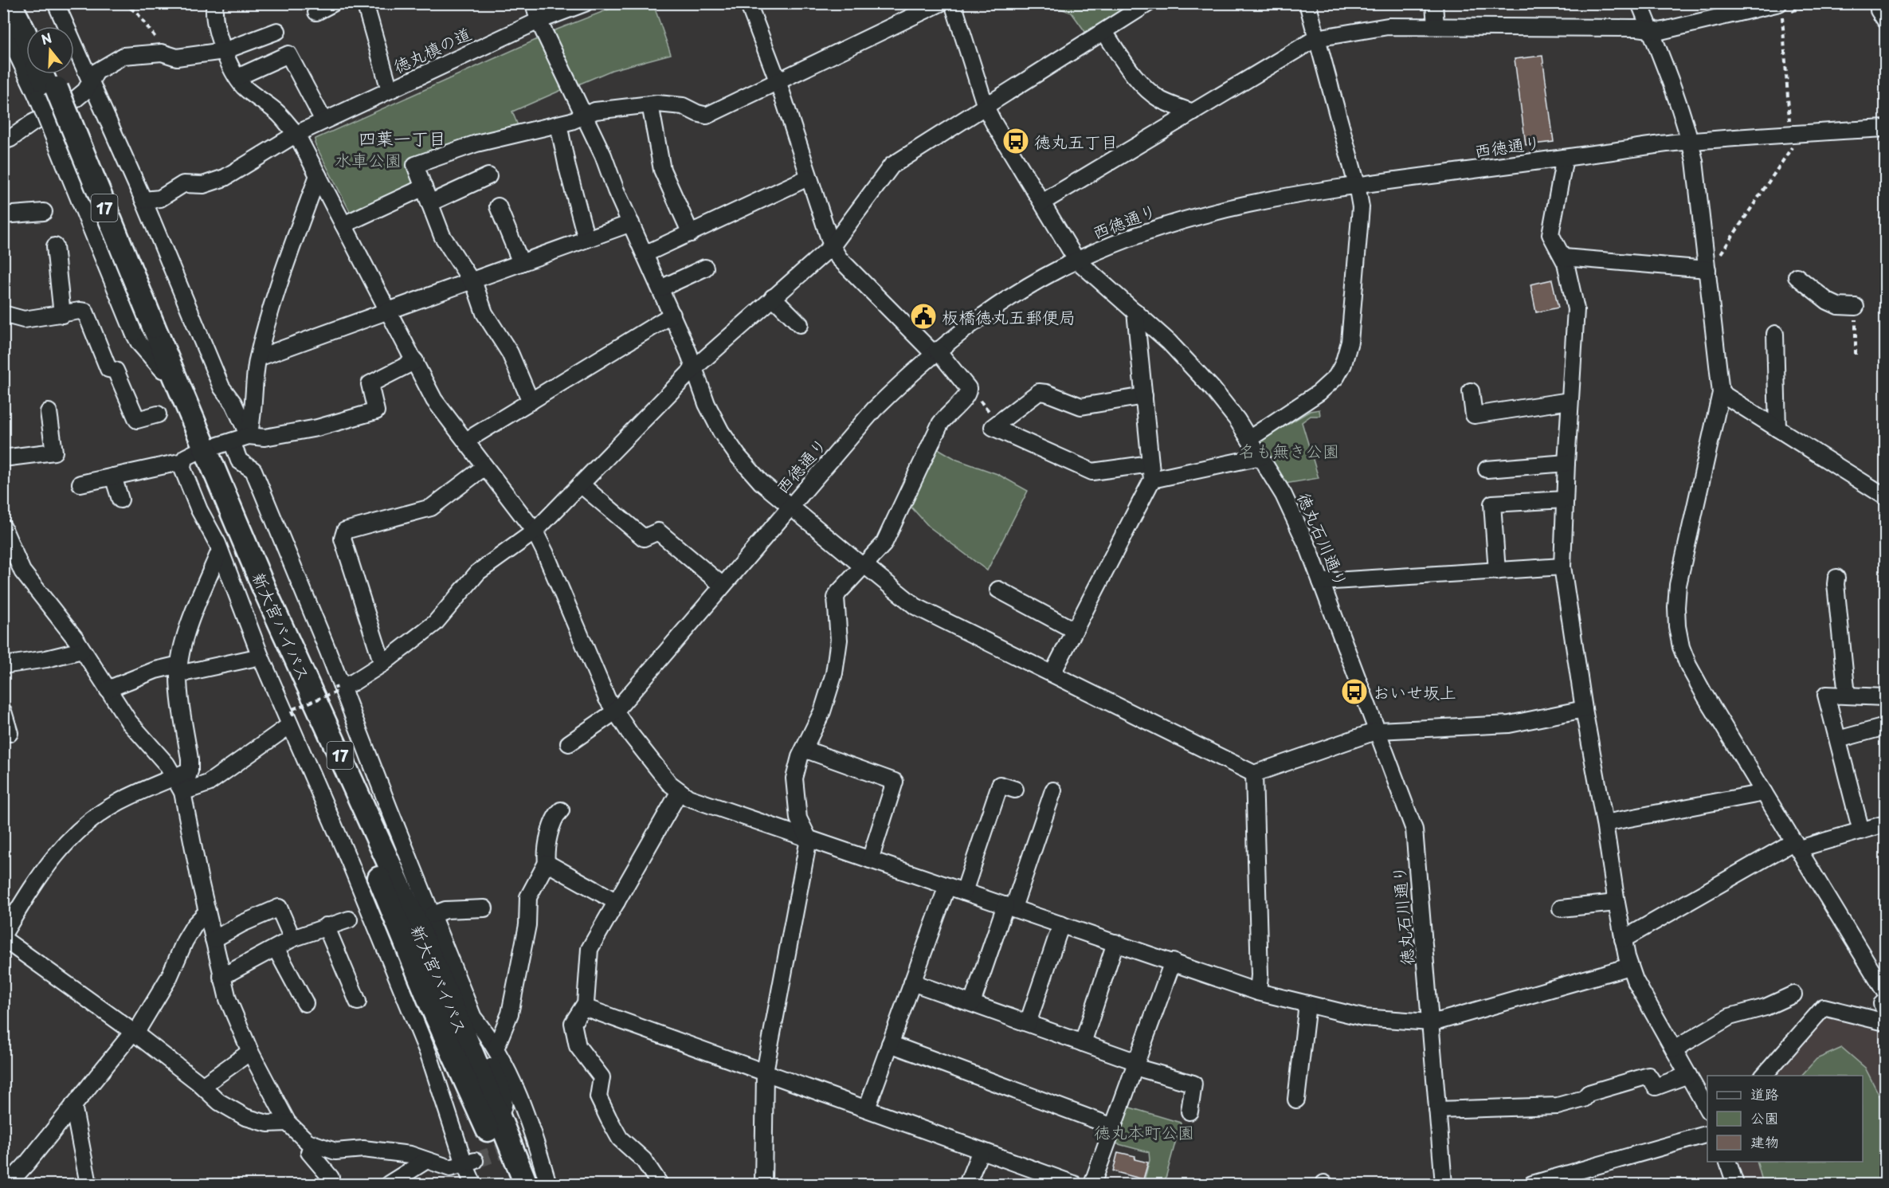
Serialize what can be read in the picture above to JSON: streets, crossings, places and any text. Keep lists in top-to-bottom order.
{
  "streets": {
    "highway": ["17", "新大宮バイパス"],
    "street": ["徳丸槙の道", "西徳通り", "徳丸石川通り"]
  },
  "crossings": [
    ["西徳通り", "徳丸石川通り"],
    ["17", "新大宮バイパス"]
  ],
  "districts": ["四葉一丁目"],
  "parks": ["水車公園", "名も無き公園", "徳丸本町公園"],
  "places": {
    "bus stop": ["徳丸五丁目", "おいせ坂上"],
    "public building": ["板橋徳丸五郵便局"]
  },
  "legend": ["道路", "公園", "建物"],
  "north": "top"
}
